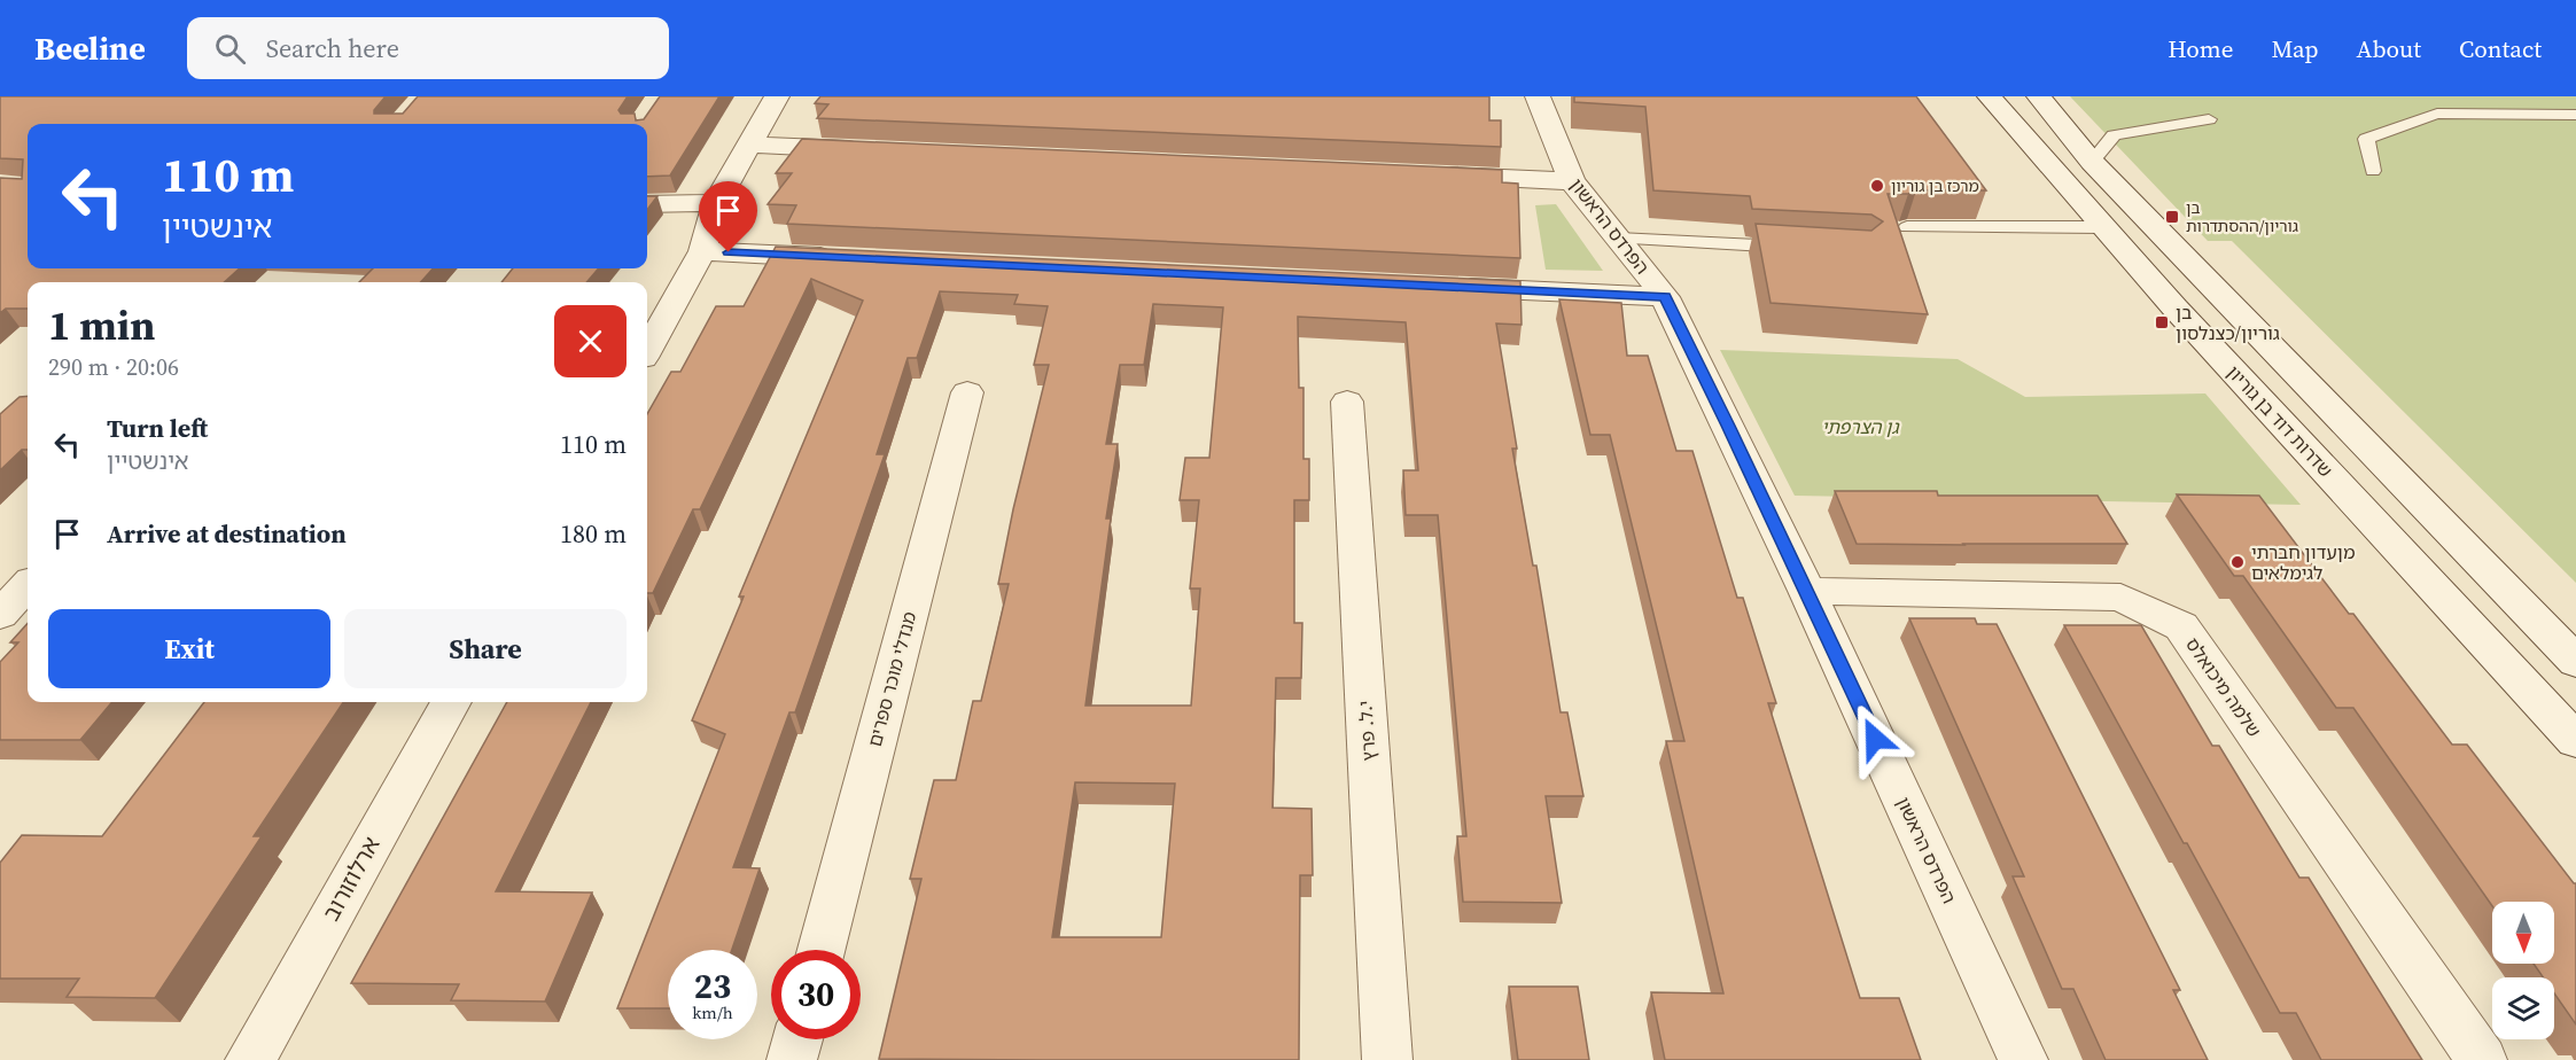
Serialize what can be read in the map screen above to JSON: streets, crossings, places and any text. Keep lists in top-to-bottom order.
{
  "streets": {
    "street": [
      "הפרדס הראשון",
      "שדרות דוד בן גוריון",
      "מנדלי מוכר ספרים",
      "שלמה מיכואלס",
      "י.ל. פרץ",
      "ארלוזורוב"
    ]
  },
  "crossings": [
    ["הפרדס הראשון", "שלמה מיכואלס"]
  ],
  "parks": ["גן הצרפתי"],
  "places": {
    "other": ["מרכז בן גוריון", "מןעדון חברתי לגימלאים"],
    "transit": ["בן גוריון/ההסתדרות", "בן גוריון/כצנלסון"]
  },
  "north": "bottom",
  "page": {
    "header": "Beeline",
    "search": "Search here",
    "nav": [
      "Home",
      "Map",
      "About",
      "Contact"
    ],
    "turn": ["110 m", "אינשטיין"],
    "heading": ["1 min", "290 m · 20:06"],
    "list": [
      {
        "name": "Turn left",
        "note": "אינשטיין",
        "value": "110 m"
      },
      {
        "name": "Arrive at destination",
        "value": "180 m"
      }
    ],
    "buttons": ["Exit", "Share"],
    "speed": "23 km/h",
    "limit": "30"
  }
}
